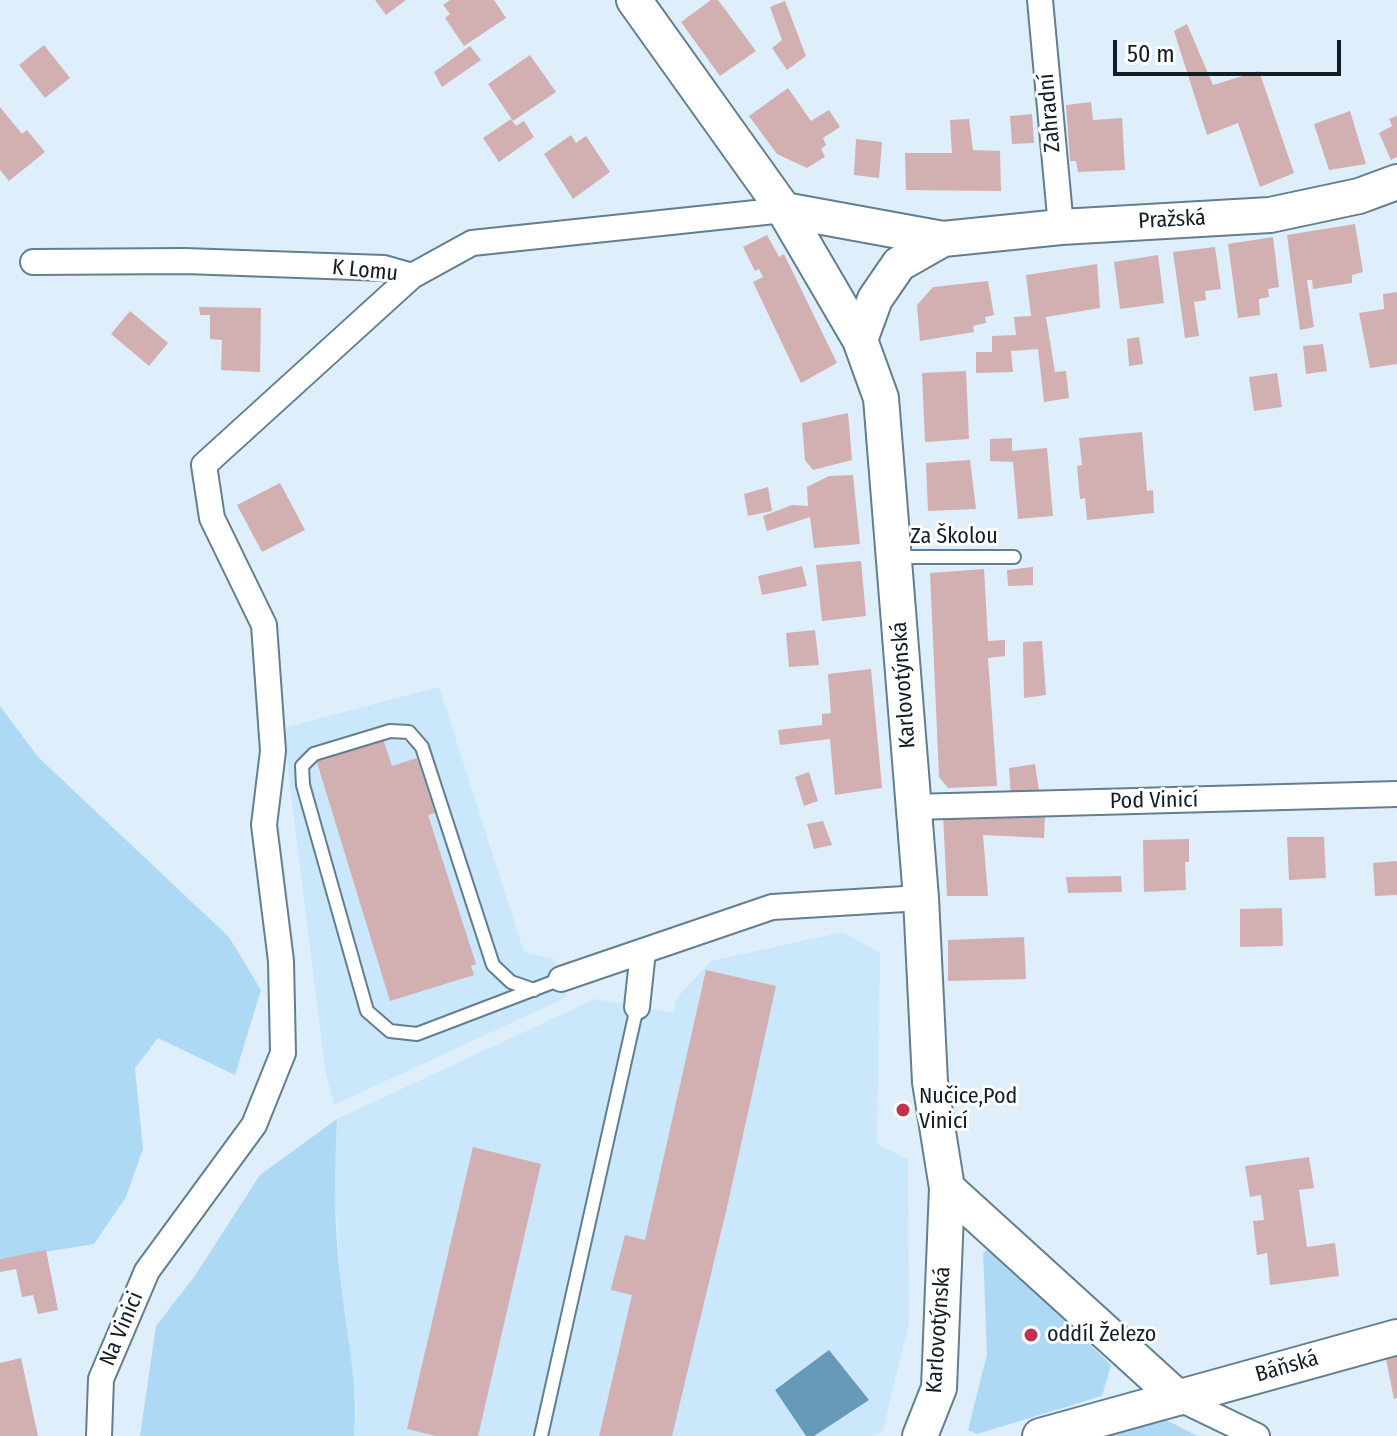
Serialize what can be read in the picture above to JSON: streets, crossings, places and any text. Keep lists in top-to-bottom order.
{
  "streets": {
    "main road": ["Pražská", "Karlovotýnská", "Báňská"],
    "street": [
      "Zahradní",
      "K Lomu",
      "Pod Vinicí",
      "Na Vinici"
    ],
    "lane": ["Za Školou"]
  },
  "crossings": [
    ["Zahradní", "Pražská"],
    ["Pražská", "K Lomu"],
    ["Pražská", "Karlovotýnská"],
    ["K Lomu", "Karlovotýnská"],
    ["K Lomu", "Na Vinici"],
    ["Za Školou", "Karlovotýnská"],
    ["Karlovotýnská", "Pod Vinicí"]
  ],
  "places": ["Nučice,Pod Vinicí", "oddíl Železo"],
  "scale_bar": "50 m"
}
